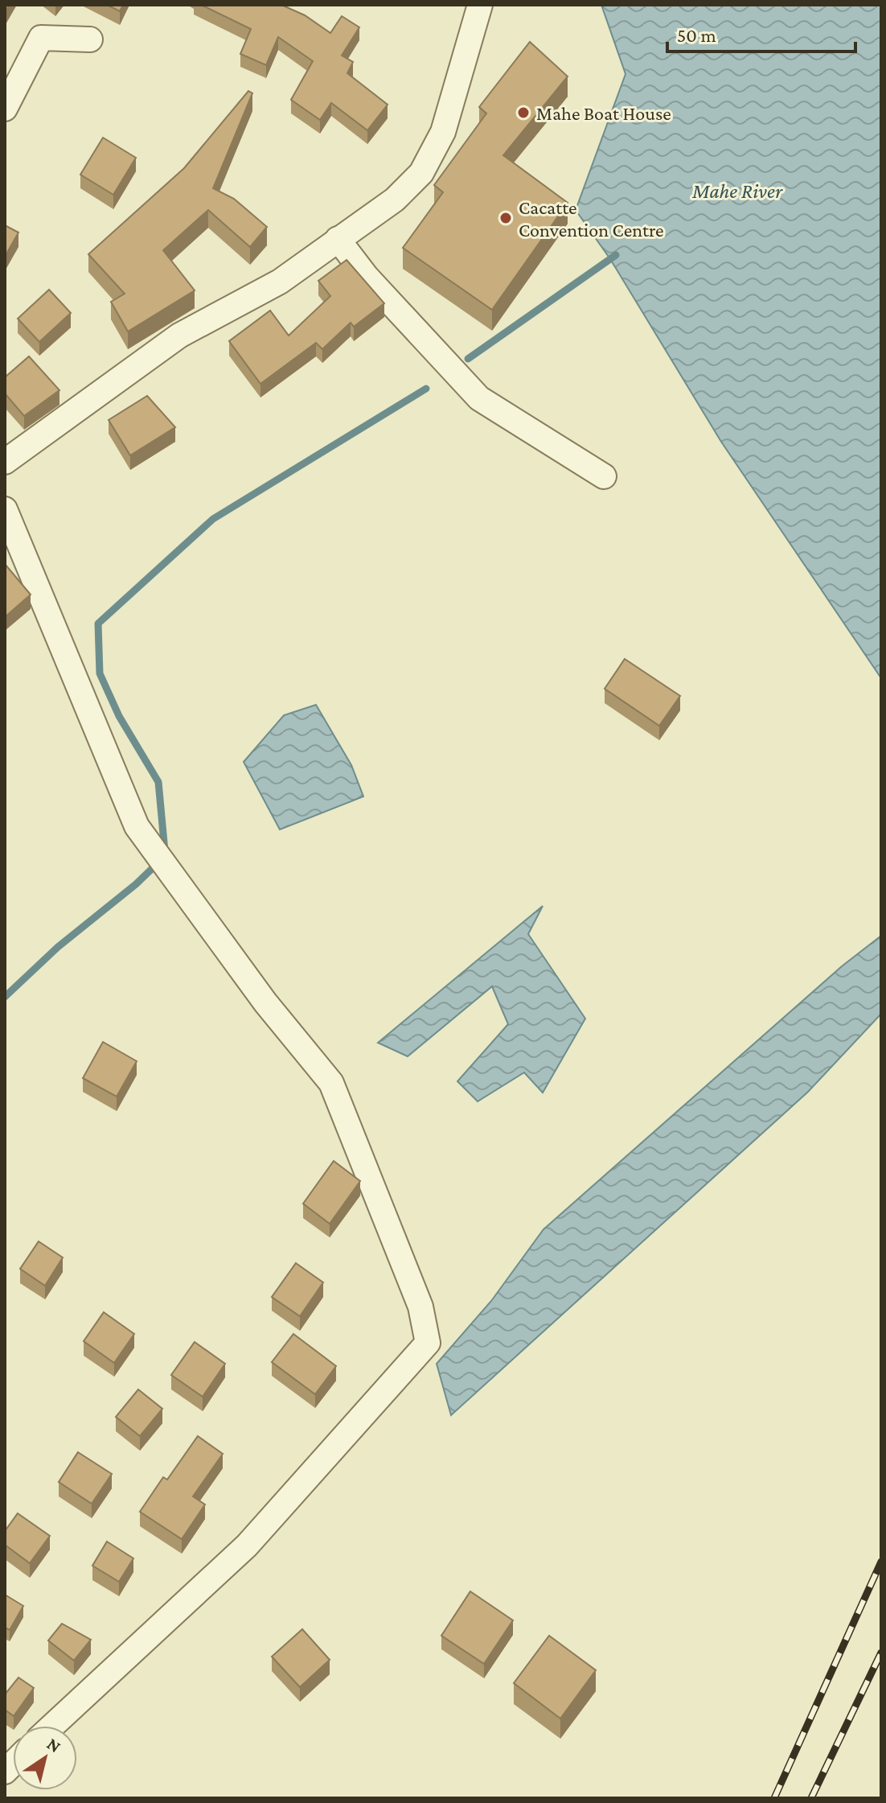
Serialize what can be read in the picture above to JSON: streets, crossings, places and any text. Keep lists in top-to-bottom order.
{
  "water": ["Mahe River"],
  "places": ["Mahe Boat House", "Cacatte Convention Centre"],
  "scale_bar": "50 m",
  "north": "top right"
}
